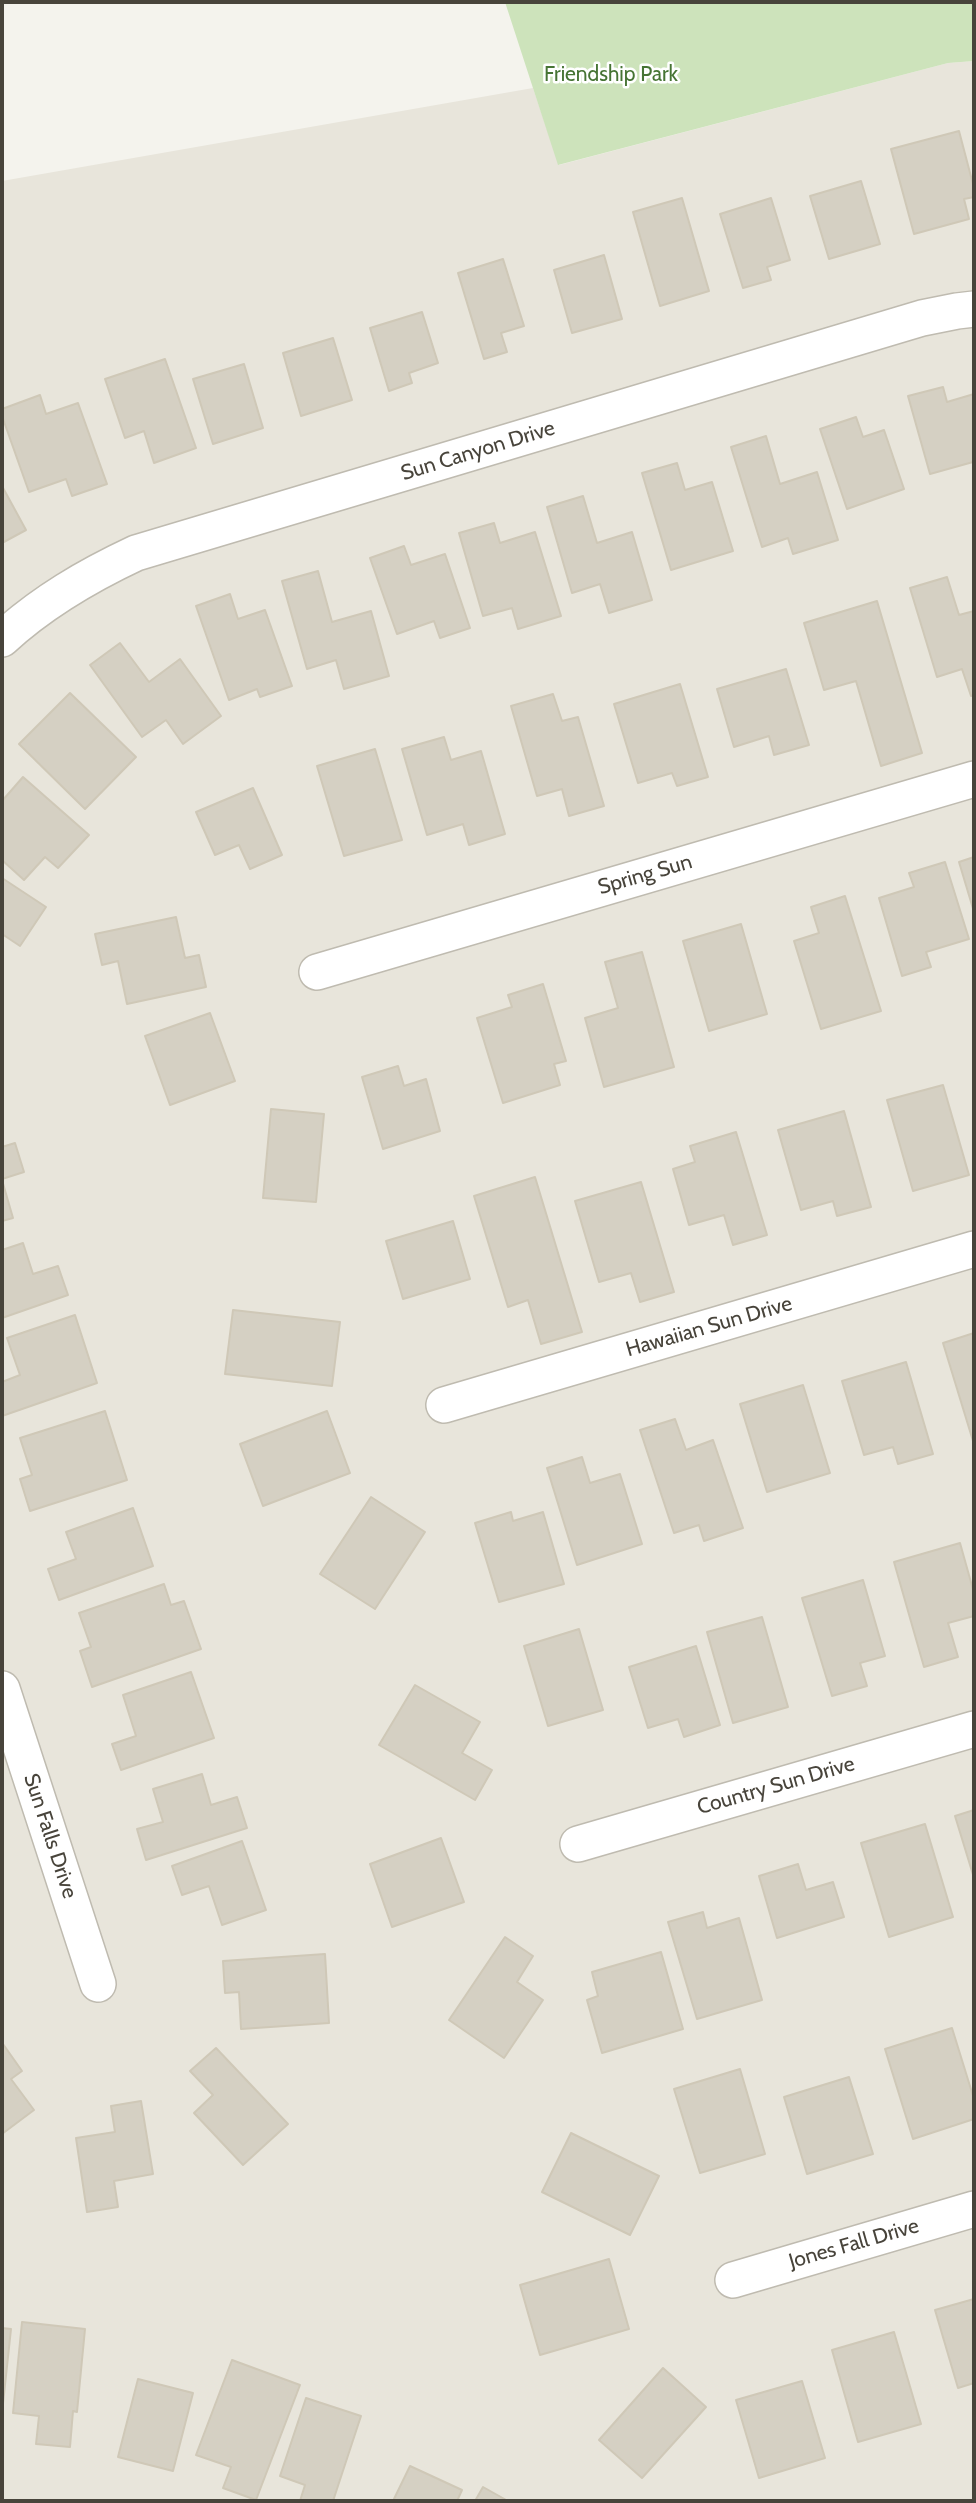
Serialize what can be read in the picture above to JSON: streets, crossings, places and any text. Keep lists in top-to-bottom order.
{
  "streets": {
    "street": [
      "Sun Canyon Drive",
      "Spring Sun",
      "Hawaiian Sun Drive",
      "Country Sun Drive",
      "Sun Falls Drive",
      "Jones Fall Drive"
    ]
  },
  "parks": ["Friendship Park"]
}
